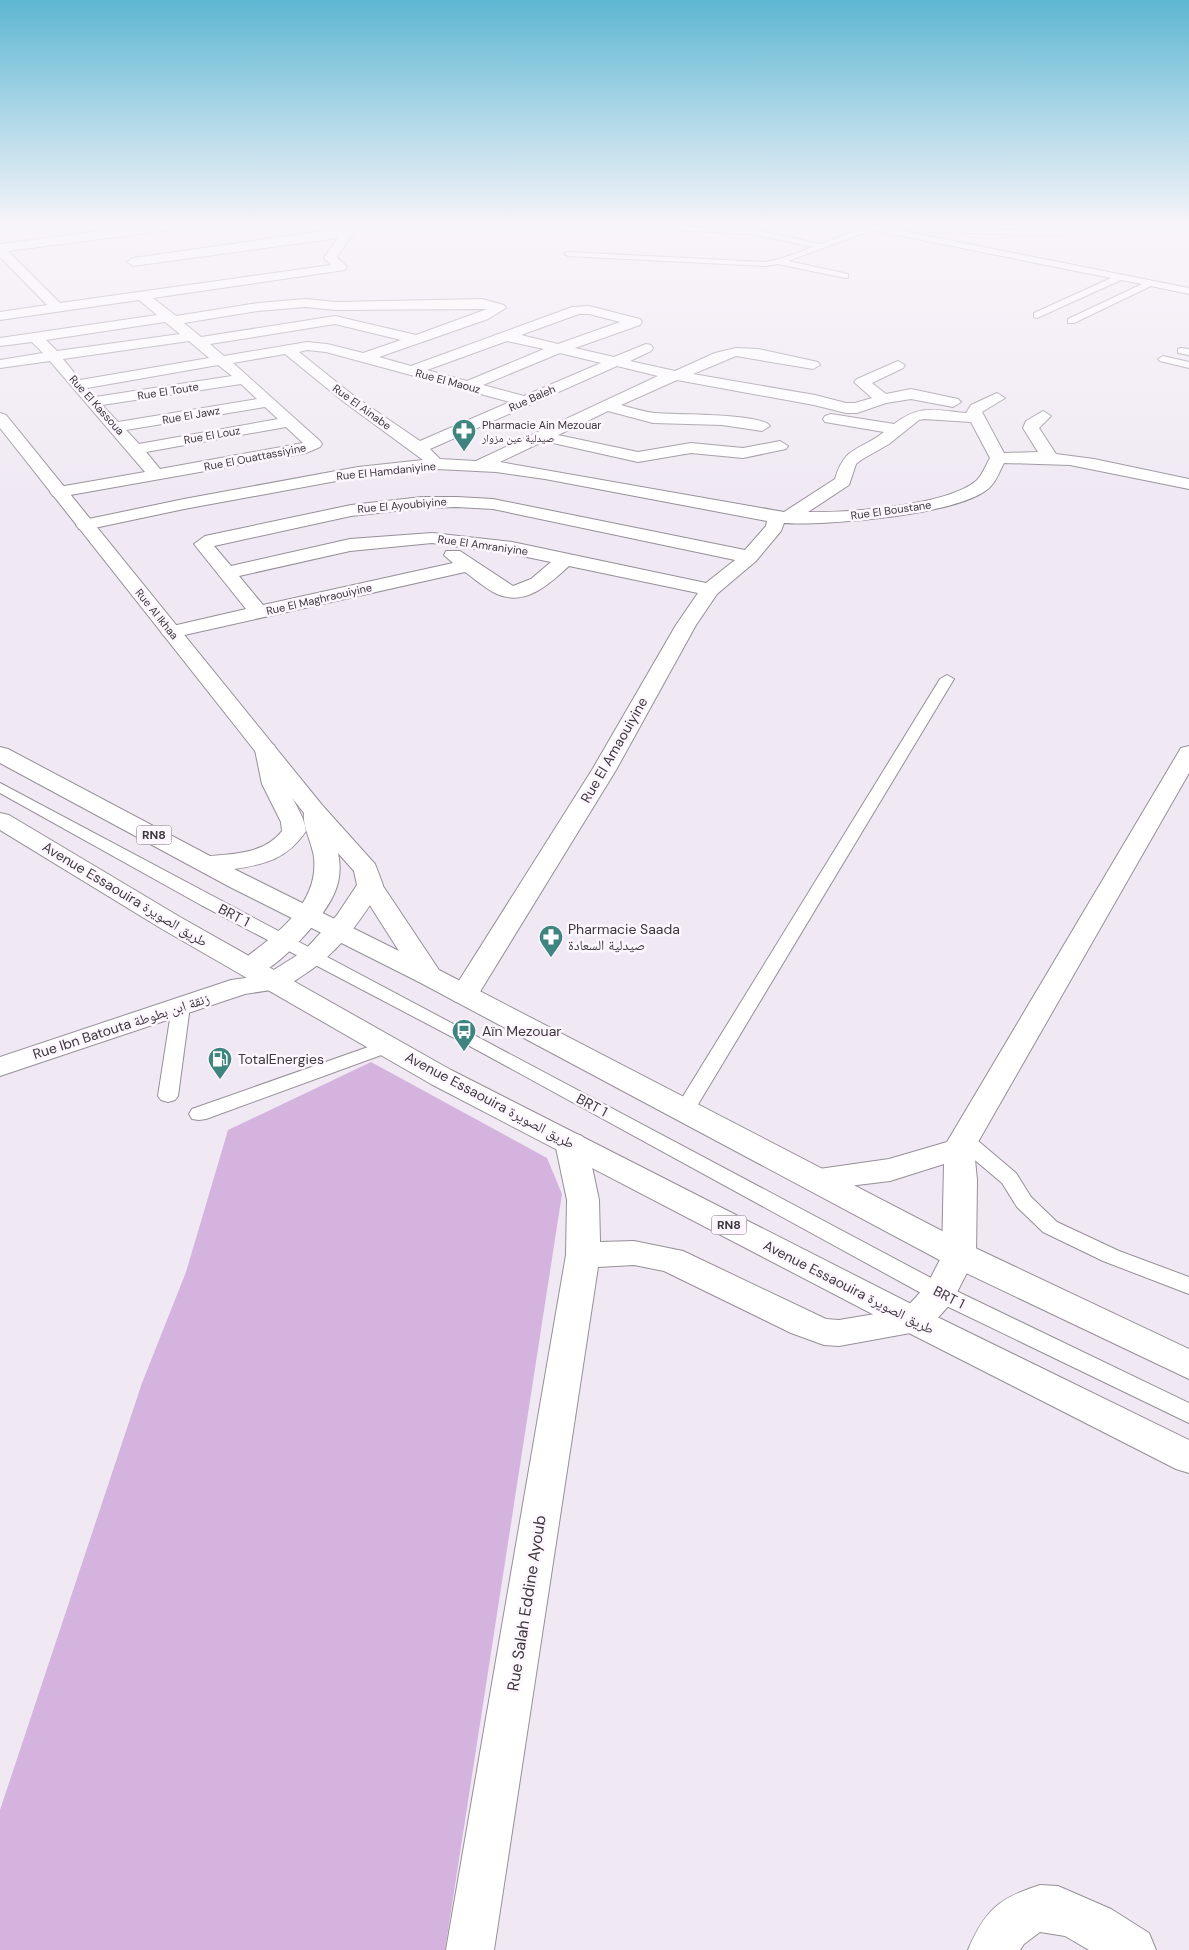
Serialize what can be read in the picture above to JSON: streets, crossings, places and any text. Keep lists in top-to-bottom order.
{
  "streets": {
    "street": [
      "Rue El Maouz",
      "Rue El Toute",
      "Rue Baleh",
      "Rue El Kassoua",
      "Rue El Ainabe",
      "Rue El Jawz",
      "Rue El Louz",
      "Rue El Ouattassiyine",
      "Rue El Hamdaniyine",
      "Rue El Ayoubiyine",
      "Rue El Boustane",
      "Rue El Amraniyine",
      "Rue El Maghraouiyine",
      "Rue Al Ikhaa",
      "Rue El Amaouiyine",
      "RN8",
      "Avenue Essaouira طريق الصويرة",
      "Rue Ibn Batouta زنقة ابن بطوطة",
      "Rue Salah Eddine Ayoub"
    ],
    "lane": ["BRT 1"]
  },
  "crossings": [
    ["Rue El Maouz", "Rue Baleh"],
    ["Rue El Maouz", "Rue El Kassoua"],
    ["Rue El Maouz", "Rue El Ainabe"],
    ["Rue El Maouz", "Rue El Ouattassiyine"],
    ["Rue El Toute", "Rue El Kassoua"],
    ["Rue El Toute", "Rue El Ouattassiyine"],
    ["Rue Baleh", "Rue El Ainabe"],
    ["Rue El Kassoua", "Rue El Jawz"],
    ["Rue El Kassoua", "Rue El Louz"],
    ["Rue El Kassoua", "Rue El Ouattassiyine"],
    ["Rue El Ainabe", "Rue El Hamdaniyine"],
    ["Rue El Jawz", "Rue El Ouattassiyine"],
    ["Rue El Louz", "Rue El Ouattassiyine"],
    ["Rue El Ouattassiyine", "Rue Al Ikhaa"],
    ["Rue El Hamdaniyine", "Rue El Ayoubiyine"],
    ["Rue El Hamdaniyine", "Rue El Boustane"],
    ["Rue El Hamdaniyine", "Rue Al Ikhaa"],
    ["Rue El Hamdaniyine", "Rue El Amaouiyine"],
    ["Rue El Ayoubiyine", "Rue El Amraniyine"],
    ["Rue El Ayoubiyine", "Rue El Maghraouiyine"],
    ["Rue El Ayoubiyine", "Rue El Amaouiyine"],
    ["Rue El Boustane", "Rue El Amaouiyine"],
    ["Rue El Amraniyine", "Rue El Amaouiyine"],
    ["Rue El Maghraouiyine", "Rue Al Ikhaa"],
    ["Rue Al Ikhaa", "RN8"],
    ["Rue Al Ikhaa", "Avenue Essaouira طريق الصويرة"],
    ["Rue Al Ikhaa", "BRT 1"],
    ["Rue Al Ikhaa", "Rue Ibn Batouta زنقة ابن بطوطة"],
    ["Rue El Amaouiyine", "RN8"],
    ["Avenue Essaouira طريق الصويرة", "Rue Ibn Batouta زنقة ابن بطوطة"],
    ["Avenue Essaouira طريق الصويرة", "Rue Salah Eddine Ayoub"]
  ],
  "places": {
    "pharmacy": ["Pharmacie Ain Mezouar صيدلية عين مزوار", "Pharmacie Saada صيدلية السعادة"],
    "bus stop": ["Aïn Mezouar"],
    "fuel station": ["TotalEnergies"]
  }
}
